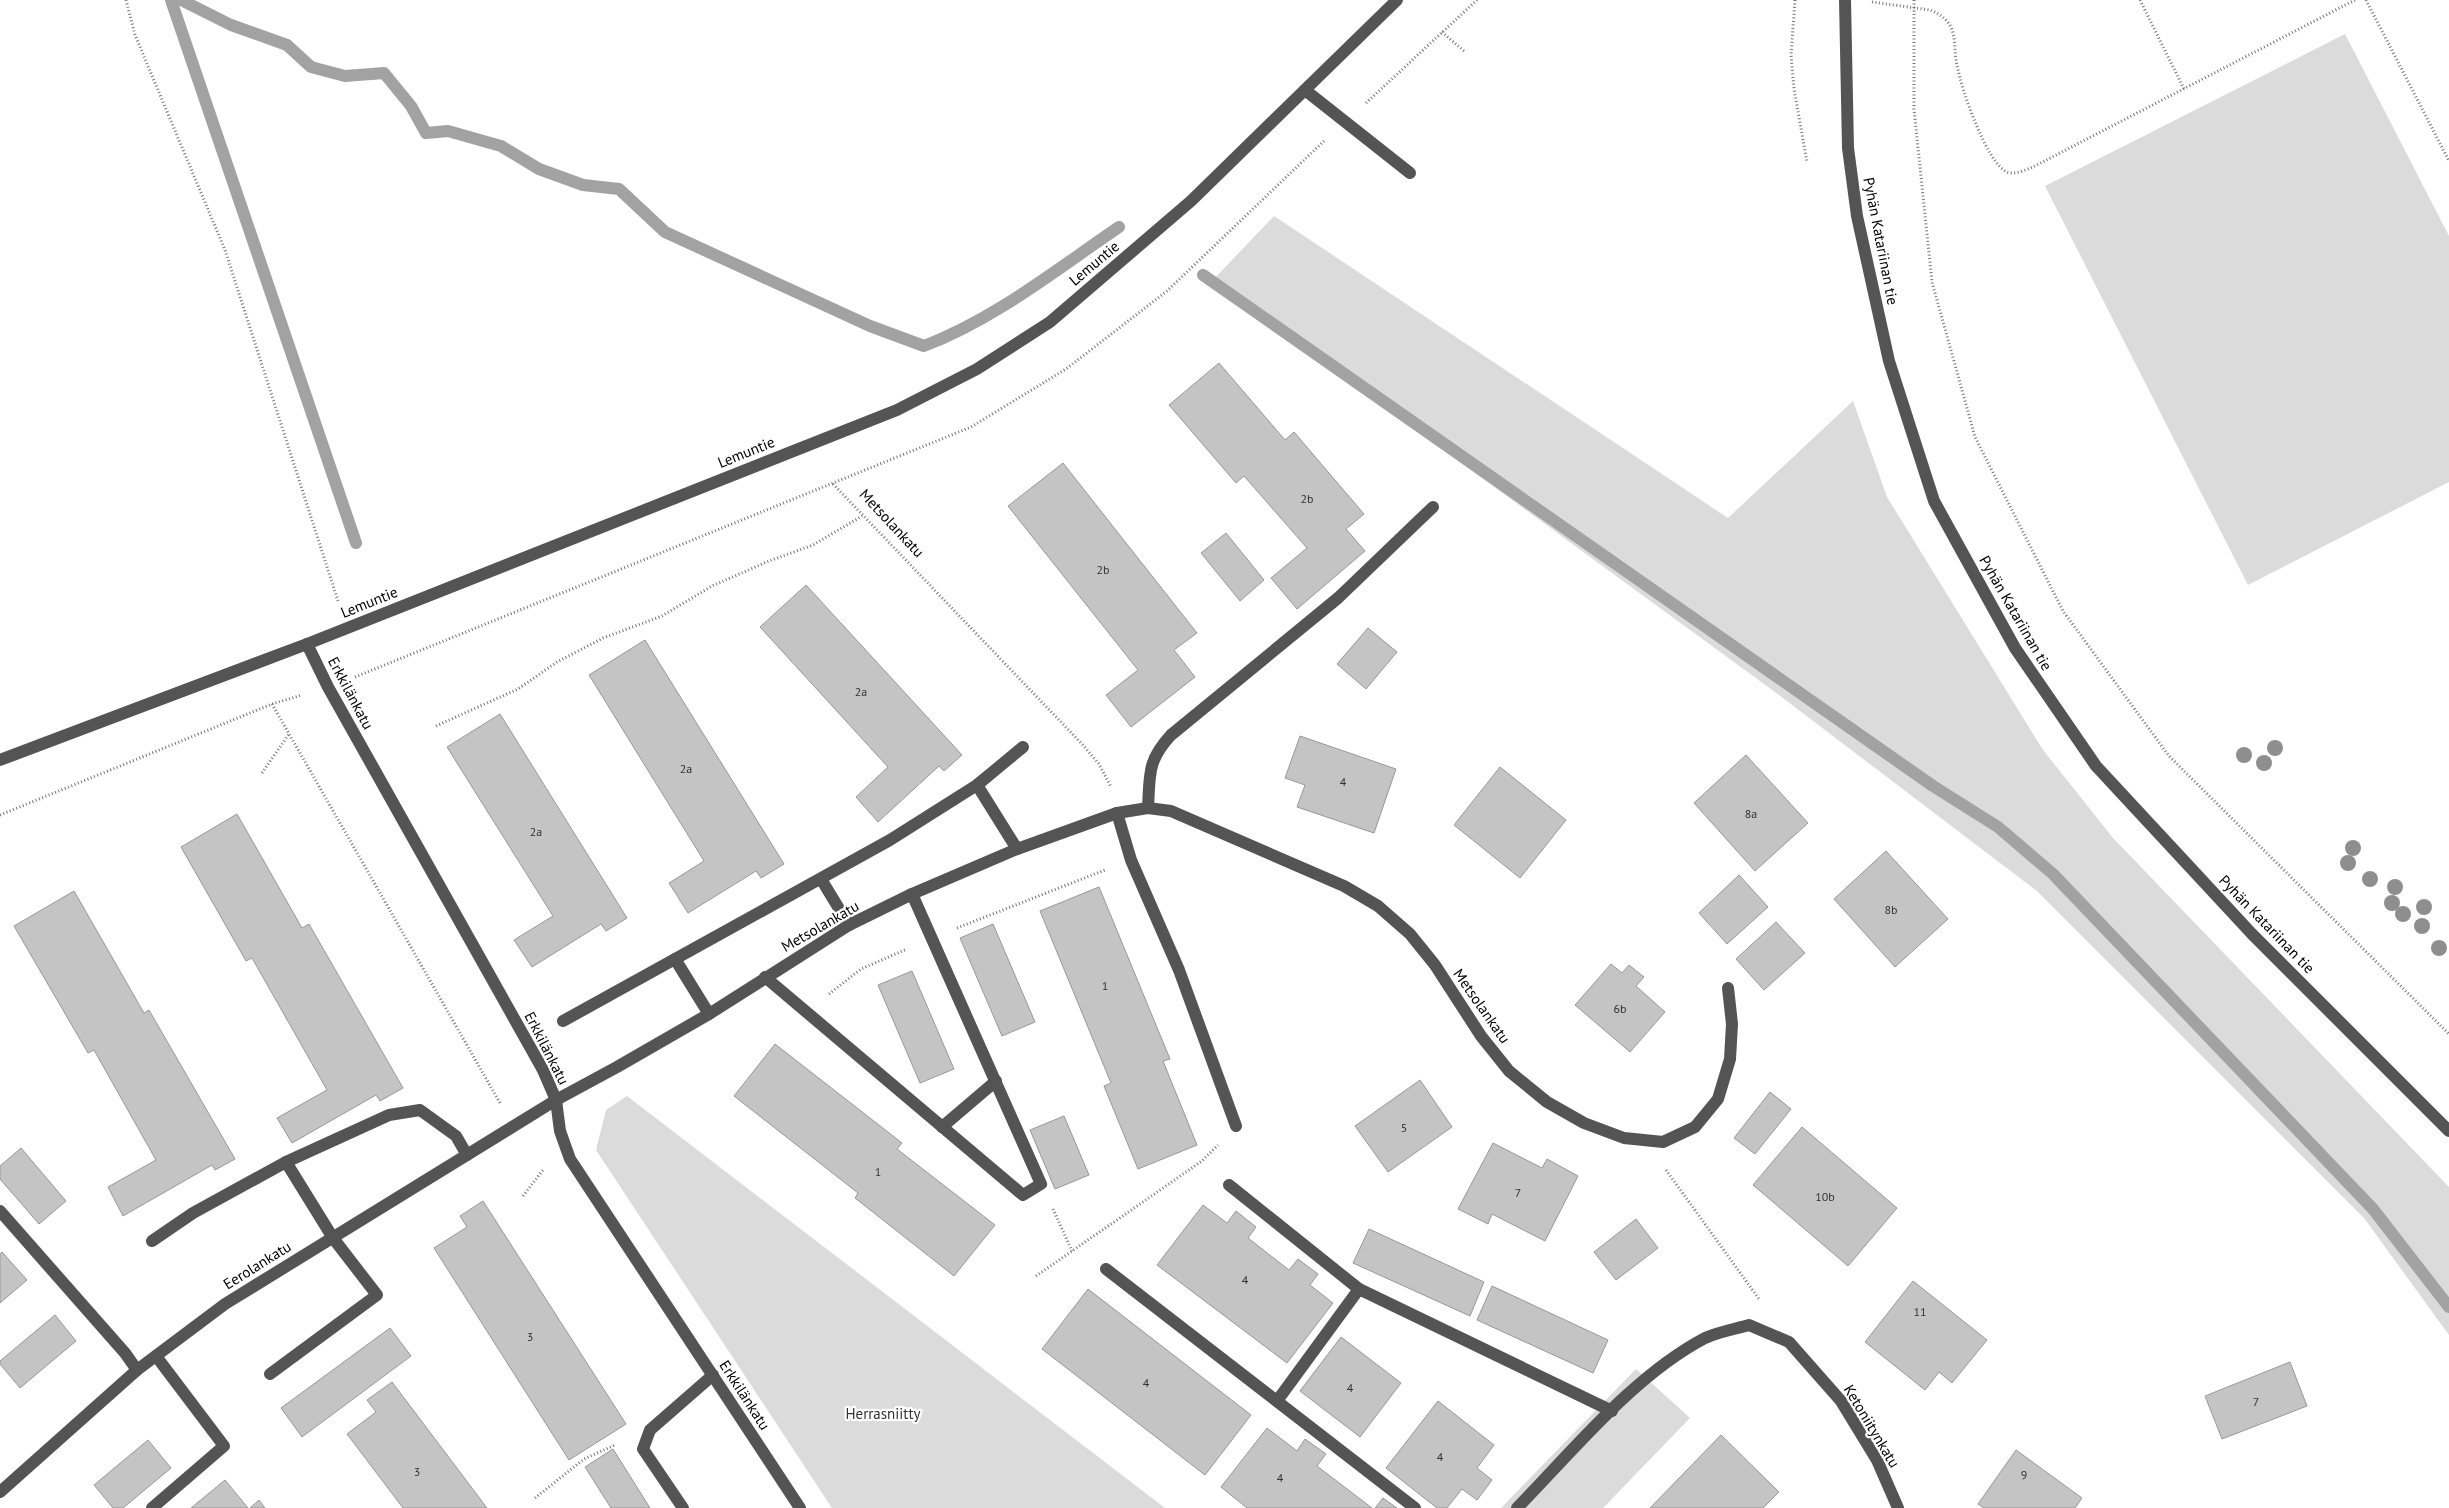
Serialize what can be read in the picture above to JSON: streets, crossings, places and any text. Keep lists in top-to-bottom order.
{
  "streets": {
    "street": [
      "Pyhän Katariinan tie",
      "Lemuntie",
      "Metsolankatu",
      "Erkkilänkatu",
      "Eerolankatu",
      "Ketoniitynkatu"
    ]
  },
  "crossings": [
    ["Lemuntie", "Erkkilänkatu"],
    ["Metsolankatu", "Erkkilänkatu"],
    ["Metsolankatu", "Eerolankatu"],
    ["Erkkilänkatu", "Eerolankatu"]
  ],
  "parks": ["Herrasniitty"],
  "house_numbers": [
    "2b",
    "2b",
    "2a",
    "2a",
    "4",
    "8a",
    "2a",
    "8b",
    "1",
    "6b",
    "5",
    "1",
    "7",
    "10b",
    "4",
    "11",
    "3",
    "4",
    "4",
    "7",
    "4",
    "3",
    "9",
    "4"
  ]
}
